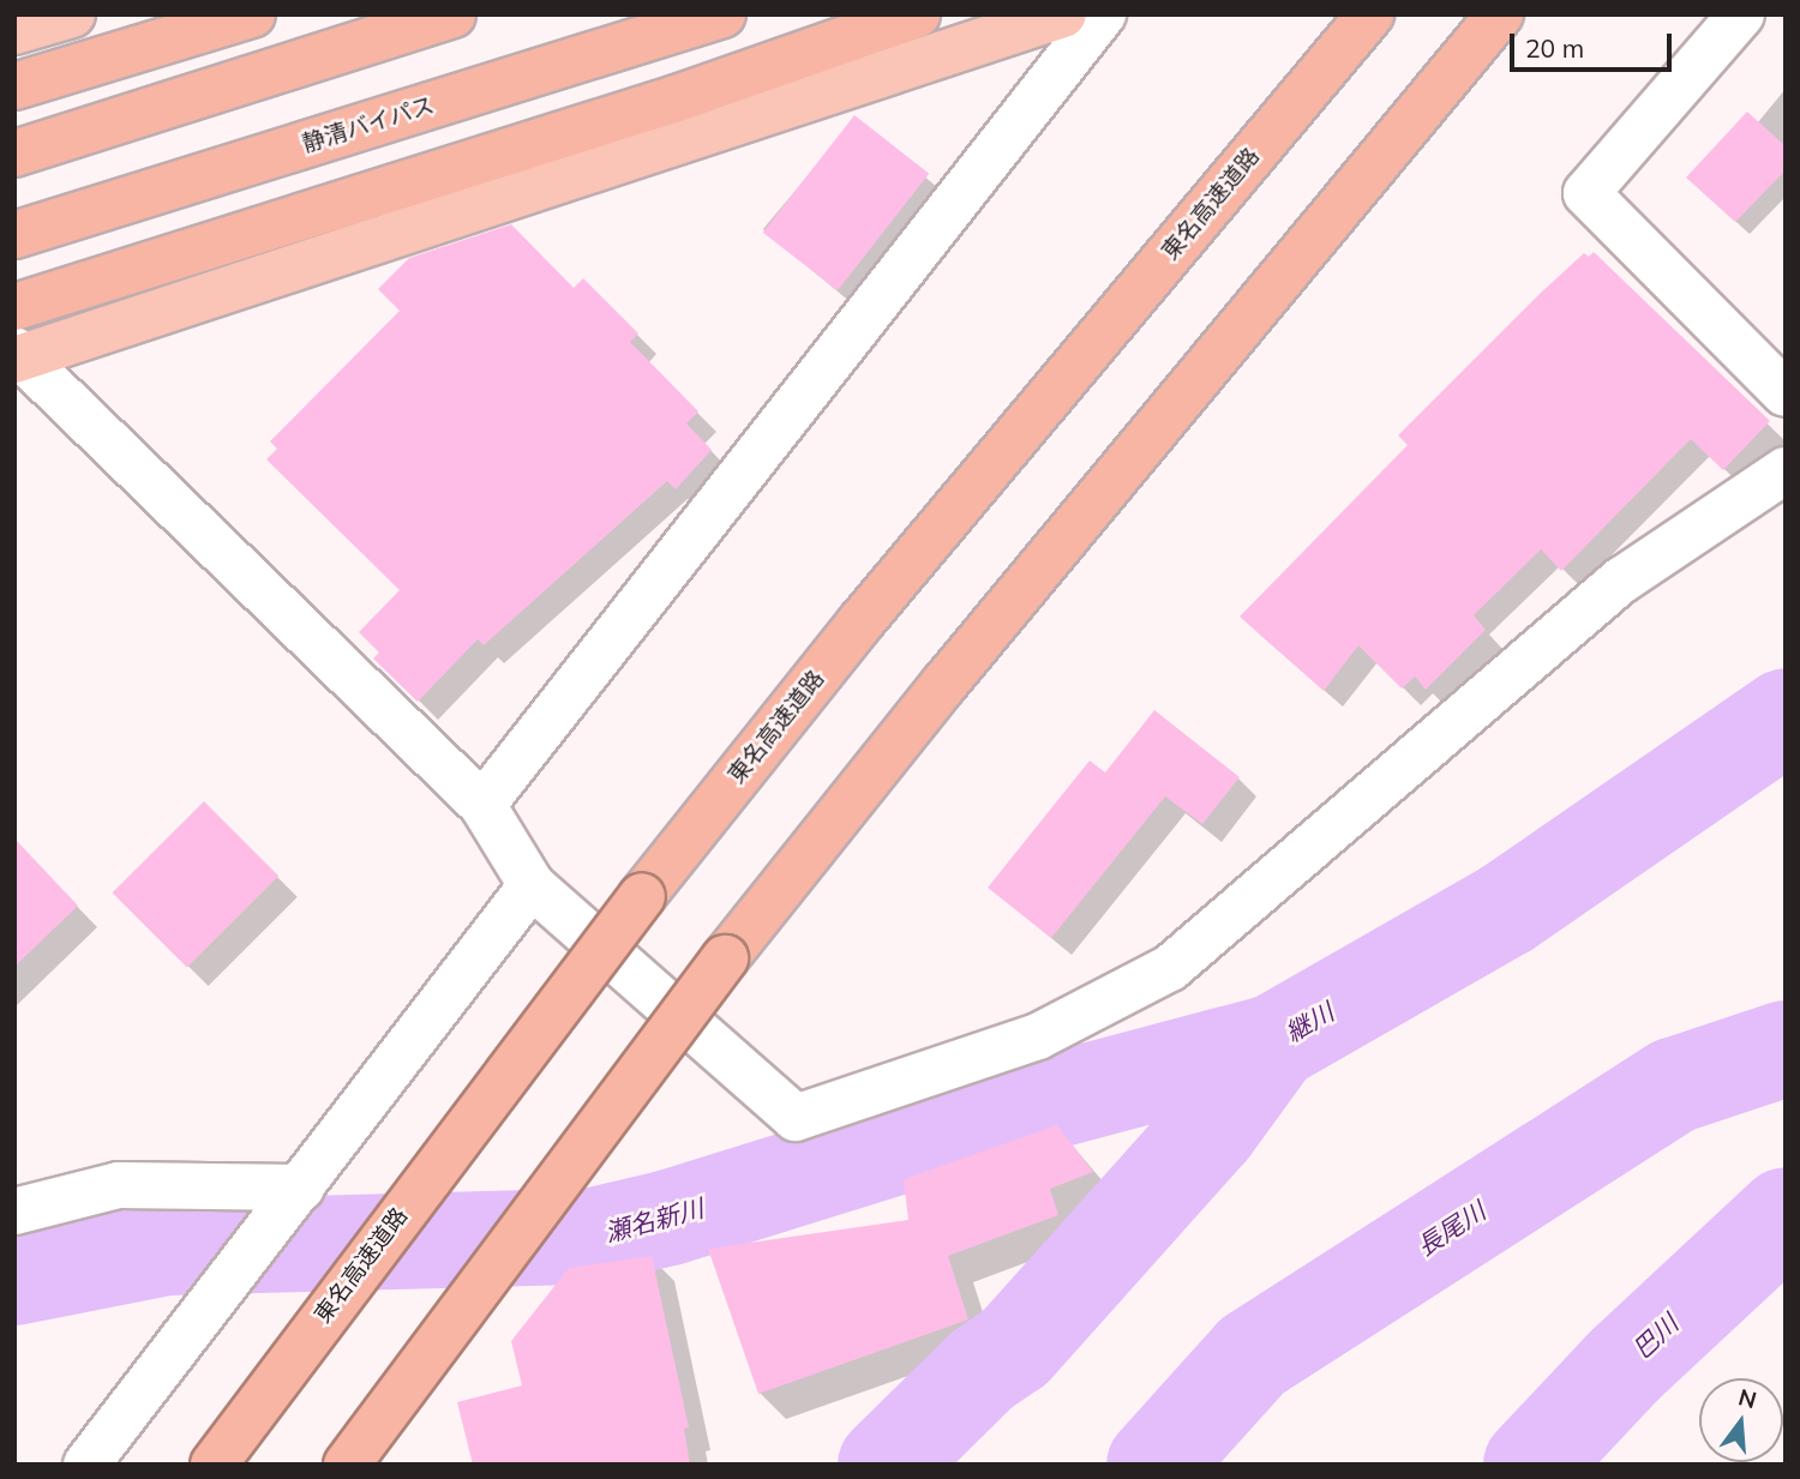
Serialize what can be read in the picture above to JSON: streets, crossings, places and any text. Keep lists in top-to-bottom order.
{
  "streets": {
    "highway": ["静清バイパス", "東名高速道路"]
  },
  "water": [
    "継川",
    "瀬名新川",
    "長尾川",
    "巴川"
  ],
  "scale_bar": "20 m",
  "north": "top"
}
